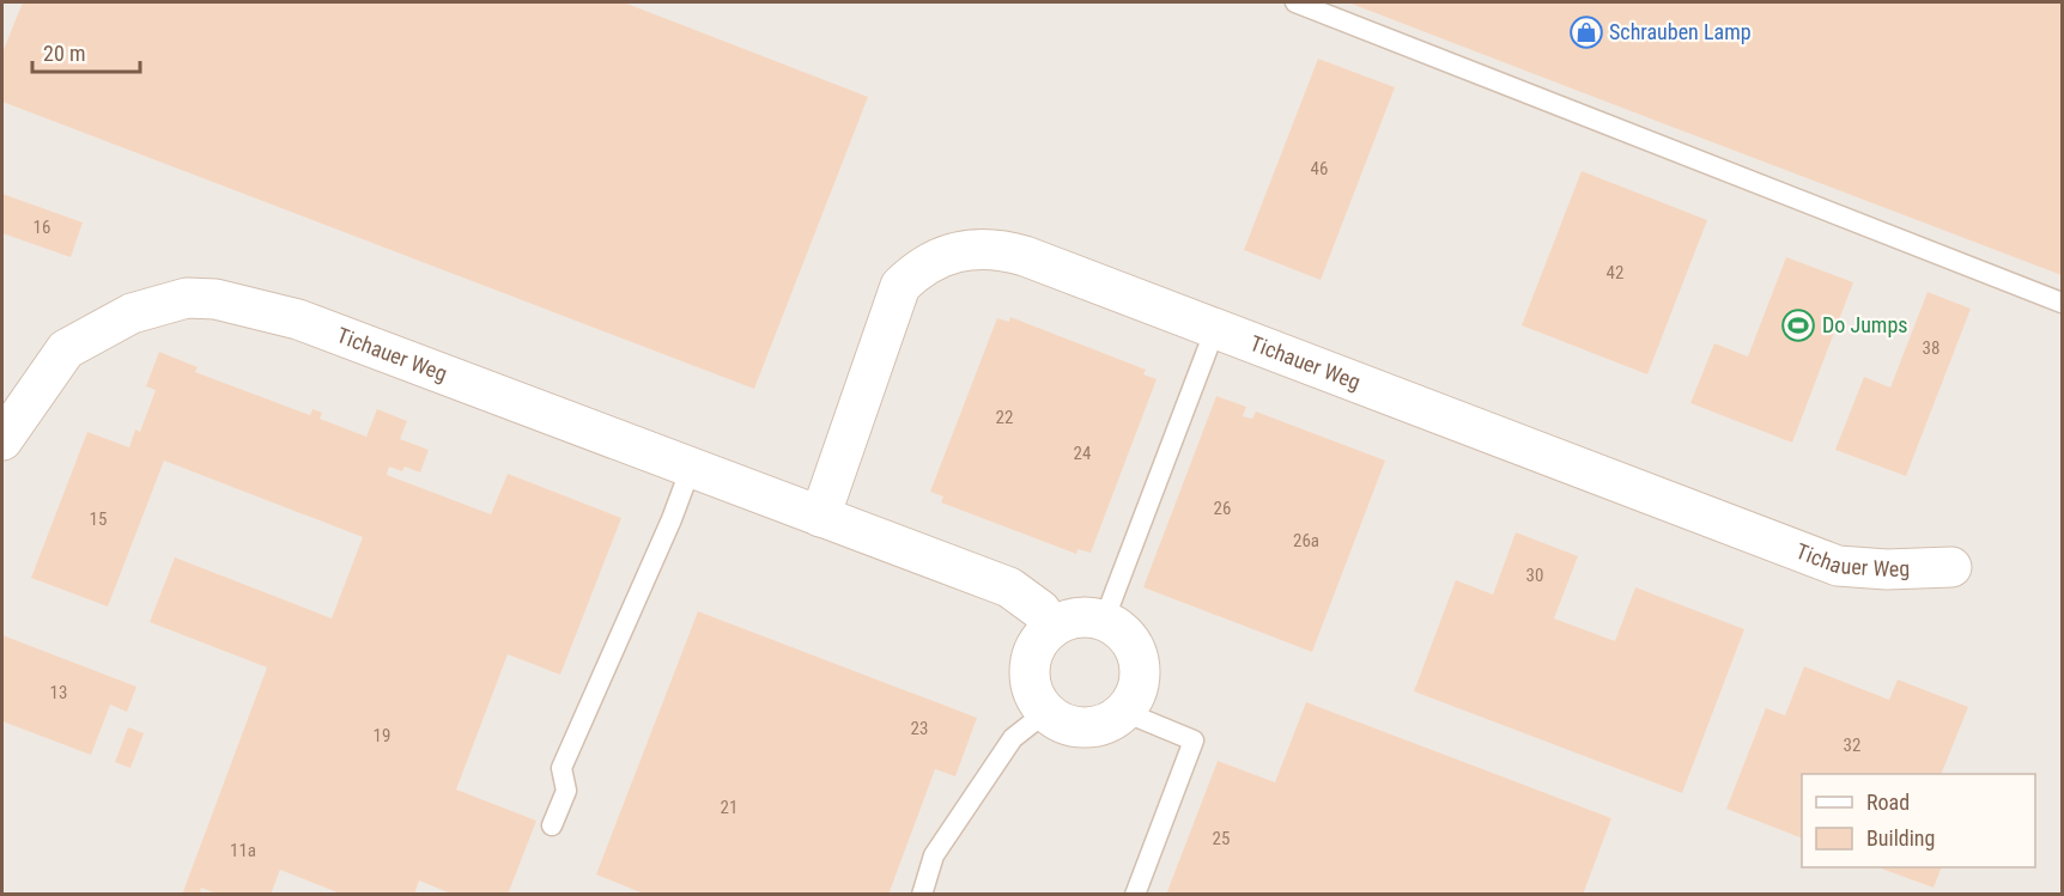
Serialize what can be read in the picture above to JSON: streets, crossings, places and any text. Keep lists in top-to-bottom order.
{
  "streets": {
    "street": ["Tichauer Weg"]
  },
  "places": {
    "shop": ["Schrauben Lamp"],
    "sports": ["Do Jumps"]
  },
  "house_numbers": [
    "46",
    "16",
    "42",
    "38",
    "22",
    "24",
    "26",
    "15",
    "26a",
    "30",
    "13",
    "23",
    "19",
    "32",
    "21",
    "25",
    "11a"
  ],
  "legend": ["Road", "Building"],
  "scale_bar": "20 m"
}
